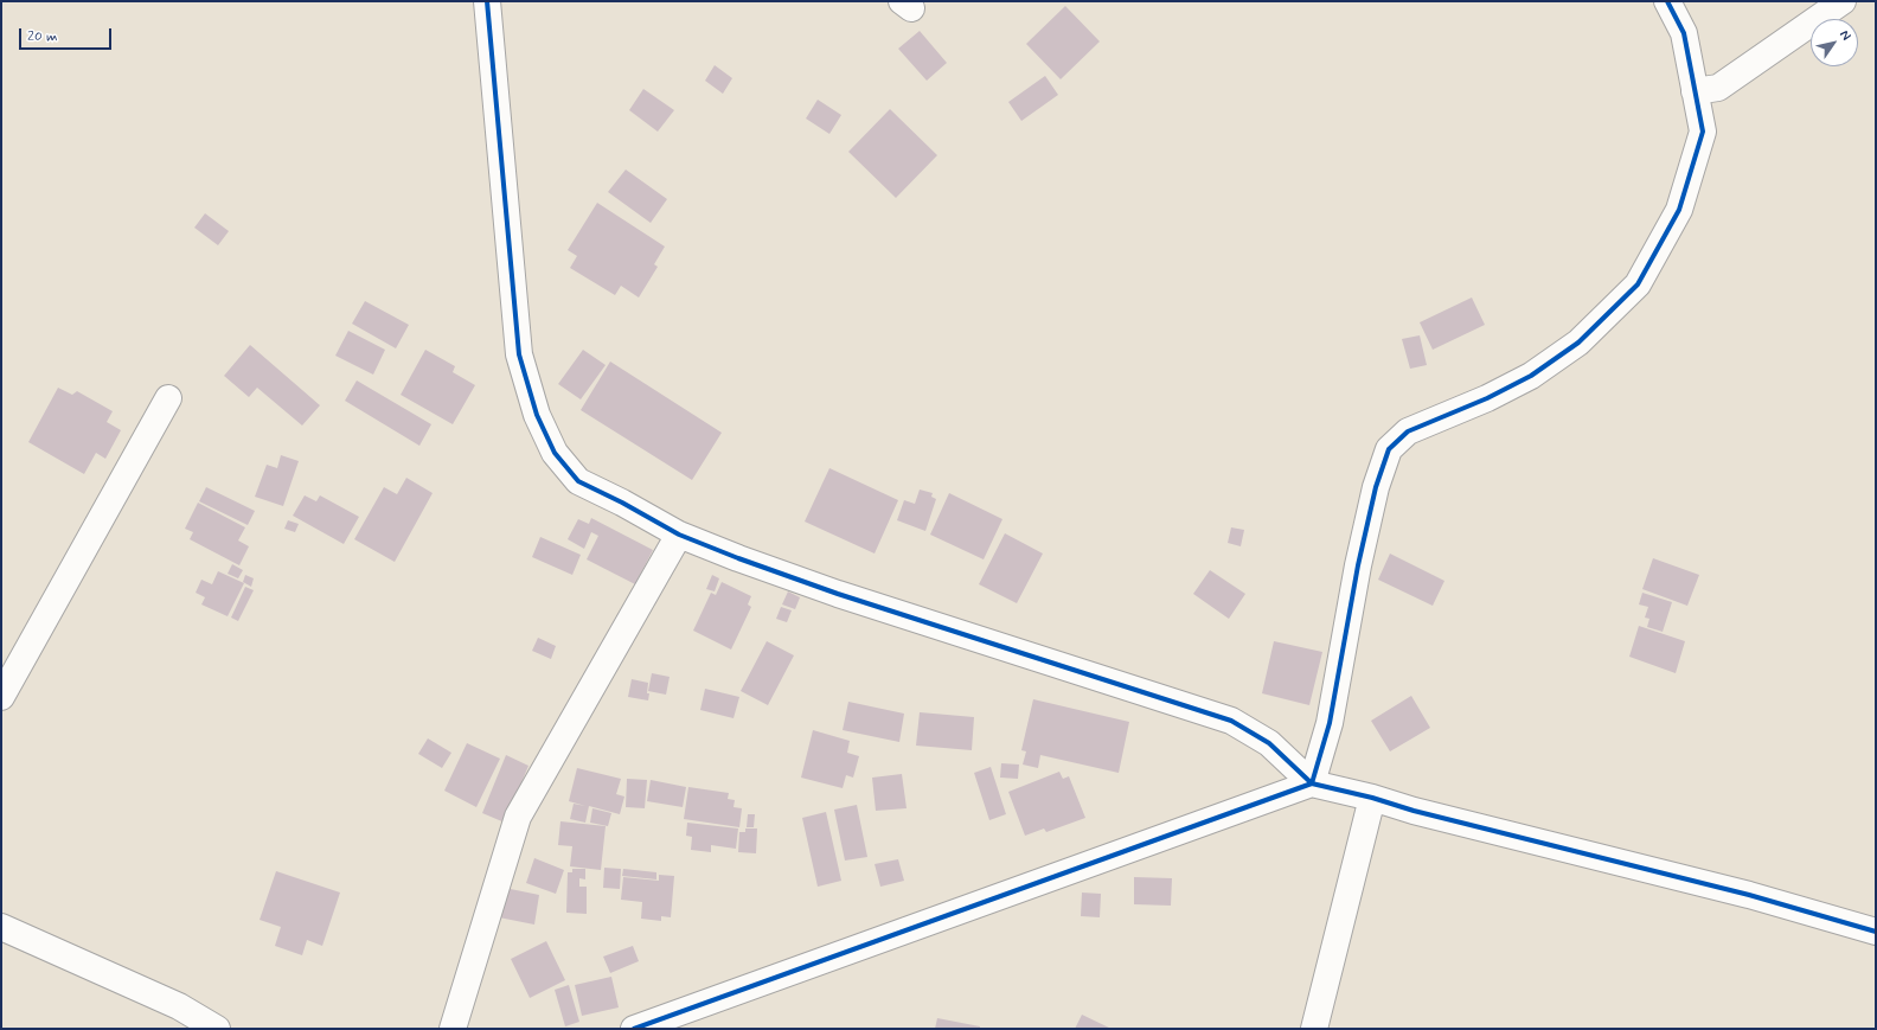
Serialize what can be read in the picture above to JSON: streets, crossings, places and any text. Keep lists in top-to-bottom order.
{
  "scale_bar": "20 m",
  "north": "top right"
}
